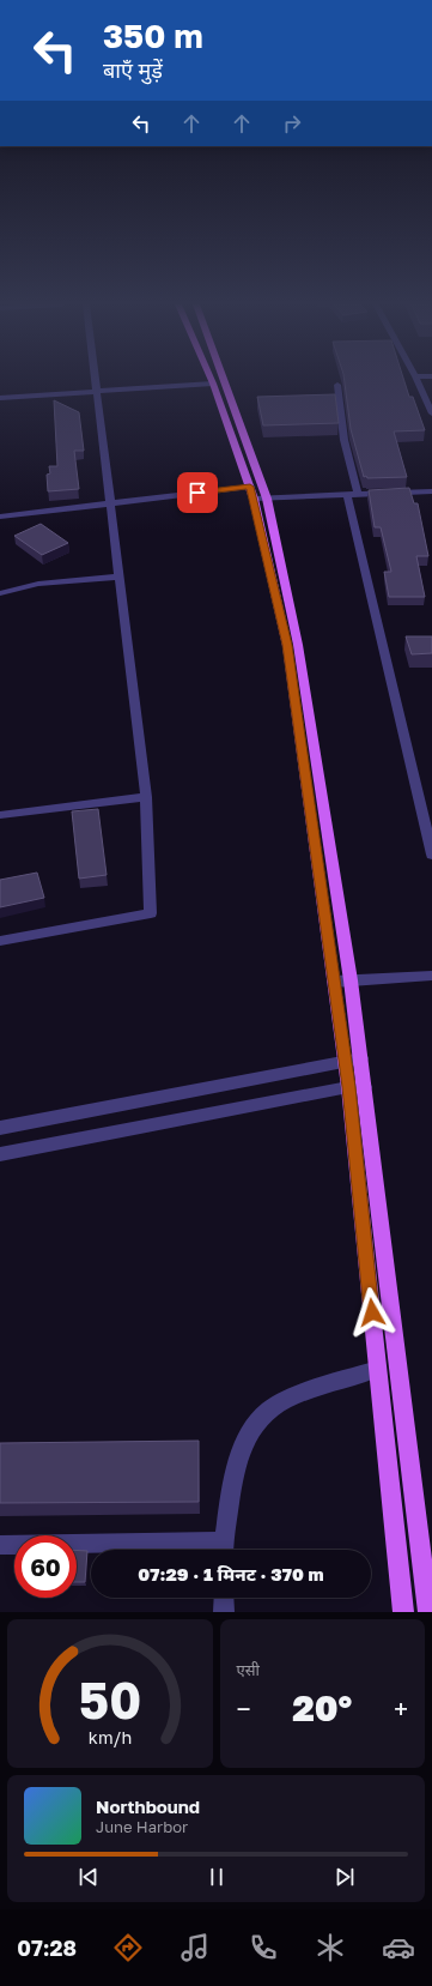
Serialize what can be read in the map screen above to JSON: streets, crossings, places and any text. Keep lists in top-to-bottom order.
{
  "page": {
    "turn": ["350 m", "बाएँ मुड़ें"],
    "limit": "60",
    "trip": "07:29 · 1 मिनट · 370 m",
    "tile": "एसी",
    "heat": ["−", "20°", "+"],
    "song": ["Northbound", "June Harbor"],
    "tabs": "07:28",
    "gauge": ["50", "km/h"]
  }
}
